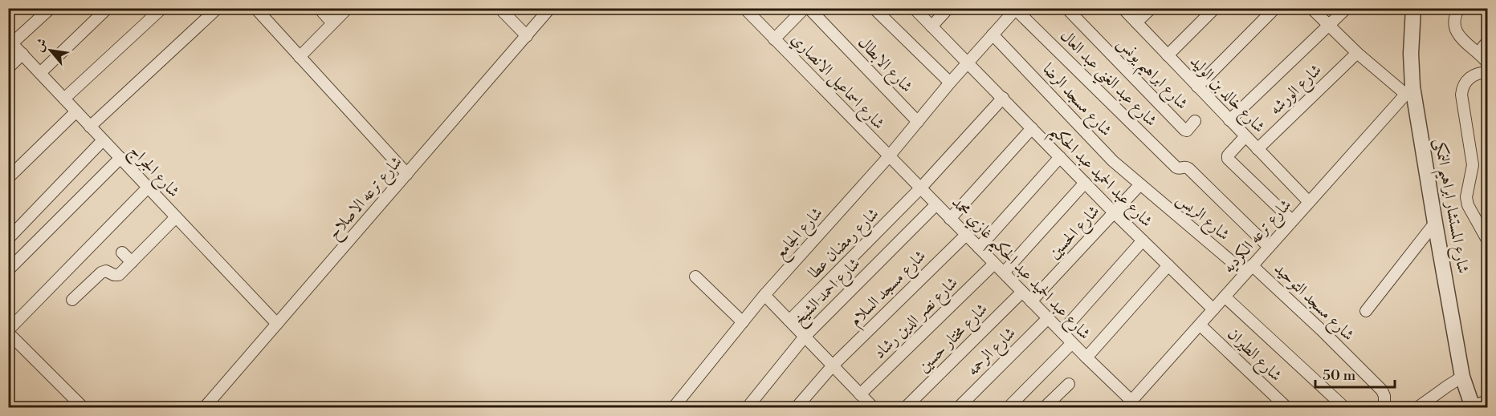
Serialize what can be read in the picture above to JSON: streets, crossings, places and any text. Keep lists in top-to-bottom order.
{
  "streets": {
    "street": [
      "شارع الابطال",
      "شارع ابراهيم يونس",
      "شارع عبد الغني عبد العال",
      "شارع اسماعيل الانصاري",
      "شارع الورشه",
      "شارع خالد بن الوليد",
      "شارع مسجد الرضا",
      "شارع الجراج",
      "شارع عبد الحميد عبد الحكيم",
      "شارع ترعه الاصلاح",
      "شارع المستشار ابراهيم النمكى",
      "شارع الريس",
      "شارع الحسين",
      "شارع الجامع",
      "شارع ترعه الكرديه",
      "شارع رمضان عطا",
      "شارع عبد الحميد عبد الحكيم غازي محمد",
      "شارع مسجد السلام",
      "شارع احمد الشيخ",
      "شارع مسجد التوحيد",
      "شارع نصر الدين رشاد",
      "شارع مختار حسين",
      "شارع الرحمه",
      "شارع الطيران"
    ]
  },
  "crossings": [
    ["شارع الابطال", "شارع الجامع"],
    ["شارع عبد الغني عبد العال", "شارع الجامع"],
    ["شارع عبد الغني عبد العال", "شارع ترعه الكرديه"],
    ["شارع اسماعيل الانصاري", "شارع الجامع"],
    ["شارع اسماعيل الانصاري", "شارع عبد الحميد عبد الحكيم غازي محمد"],
    ["شارع الورشه", "شارع خالد بن الوليد"],
    ["شارع خالد بن الوليد", "شارع ترعه الكرديه"],
    ["شارع مسجد الرضا", "شارع الريس"],
    ["شارع مسجد الرضا", "شارع الحسين"],
    ["شارع مسجد الرضا", "شارع الجامع"],
    ["شارع الجراج", "شارع ترعه الاصلاح"],
    ["شارع عبد الحميد عبد الحكيم", "شارع الحسين"],
    ["شارع عبد الحميد عبد الحكيم", "شارع الجامع"],
    ["شارع عبد الحميد عبد الحكيم", "شارع ترعه الكرديه"],
    ["شارع عبد الحميد عبد الحكيم", "شارع رمضان عطا"],
    ["شارع المستشار ابراهيم النمكى", "شارع ترعه الكرديه"],
    ["شارع الريس", "شارع الحسين"],
    ["شارع الريس", "شارع ترعه الكرديه"],
    ["شارع الريس", "شارع مسجد التوحيد"],
    ["شارع الحسين", "شارع عبد الحميد عبد الحكيم غازي محمد"],
    ["شارع الجامع", "شارع عبد الحميد عبد الحكيم غازي محمد"],
    ["شارع ترعه الكرديه", "شارع عبد الحميد عبد الحكيم غازي محمد"],
    ["شارع ترعه الكرديه", "شارع مسجد التوحيد"],
    ["شارع ترعه الكرديه", "شارع الطيران"],
    ["شارع رمضان عطا", "شارع عبد الحميد عبد الحكيم غازي محمد"],
    ["شارع عبد الحميد عبد الحكيم غازي محمد", "شارع مسجد السلام"],
    ["شارع عبد الحميد عبد الحكيم غازي محمد", "شارع احمد الشيخ"],
    ["شارع عبد الحميد عبد الحكيم غازي محمد", "شارع نصر الدين رشاد"],
    ["شارع عبد الحميد عبد الحكيم غازي محمد", "شارع مختار حسين"],
    ["شارع عبد الحميد عبد الحكيم غازي محمد", "شارع الرحمه"]
  ],
  "scale_bar": "50 m",
  "north": "top left"
}
